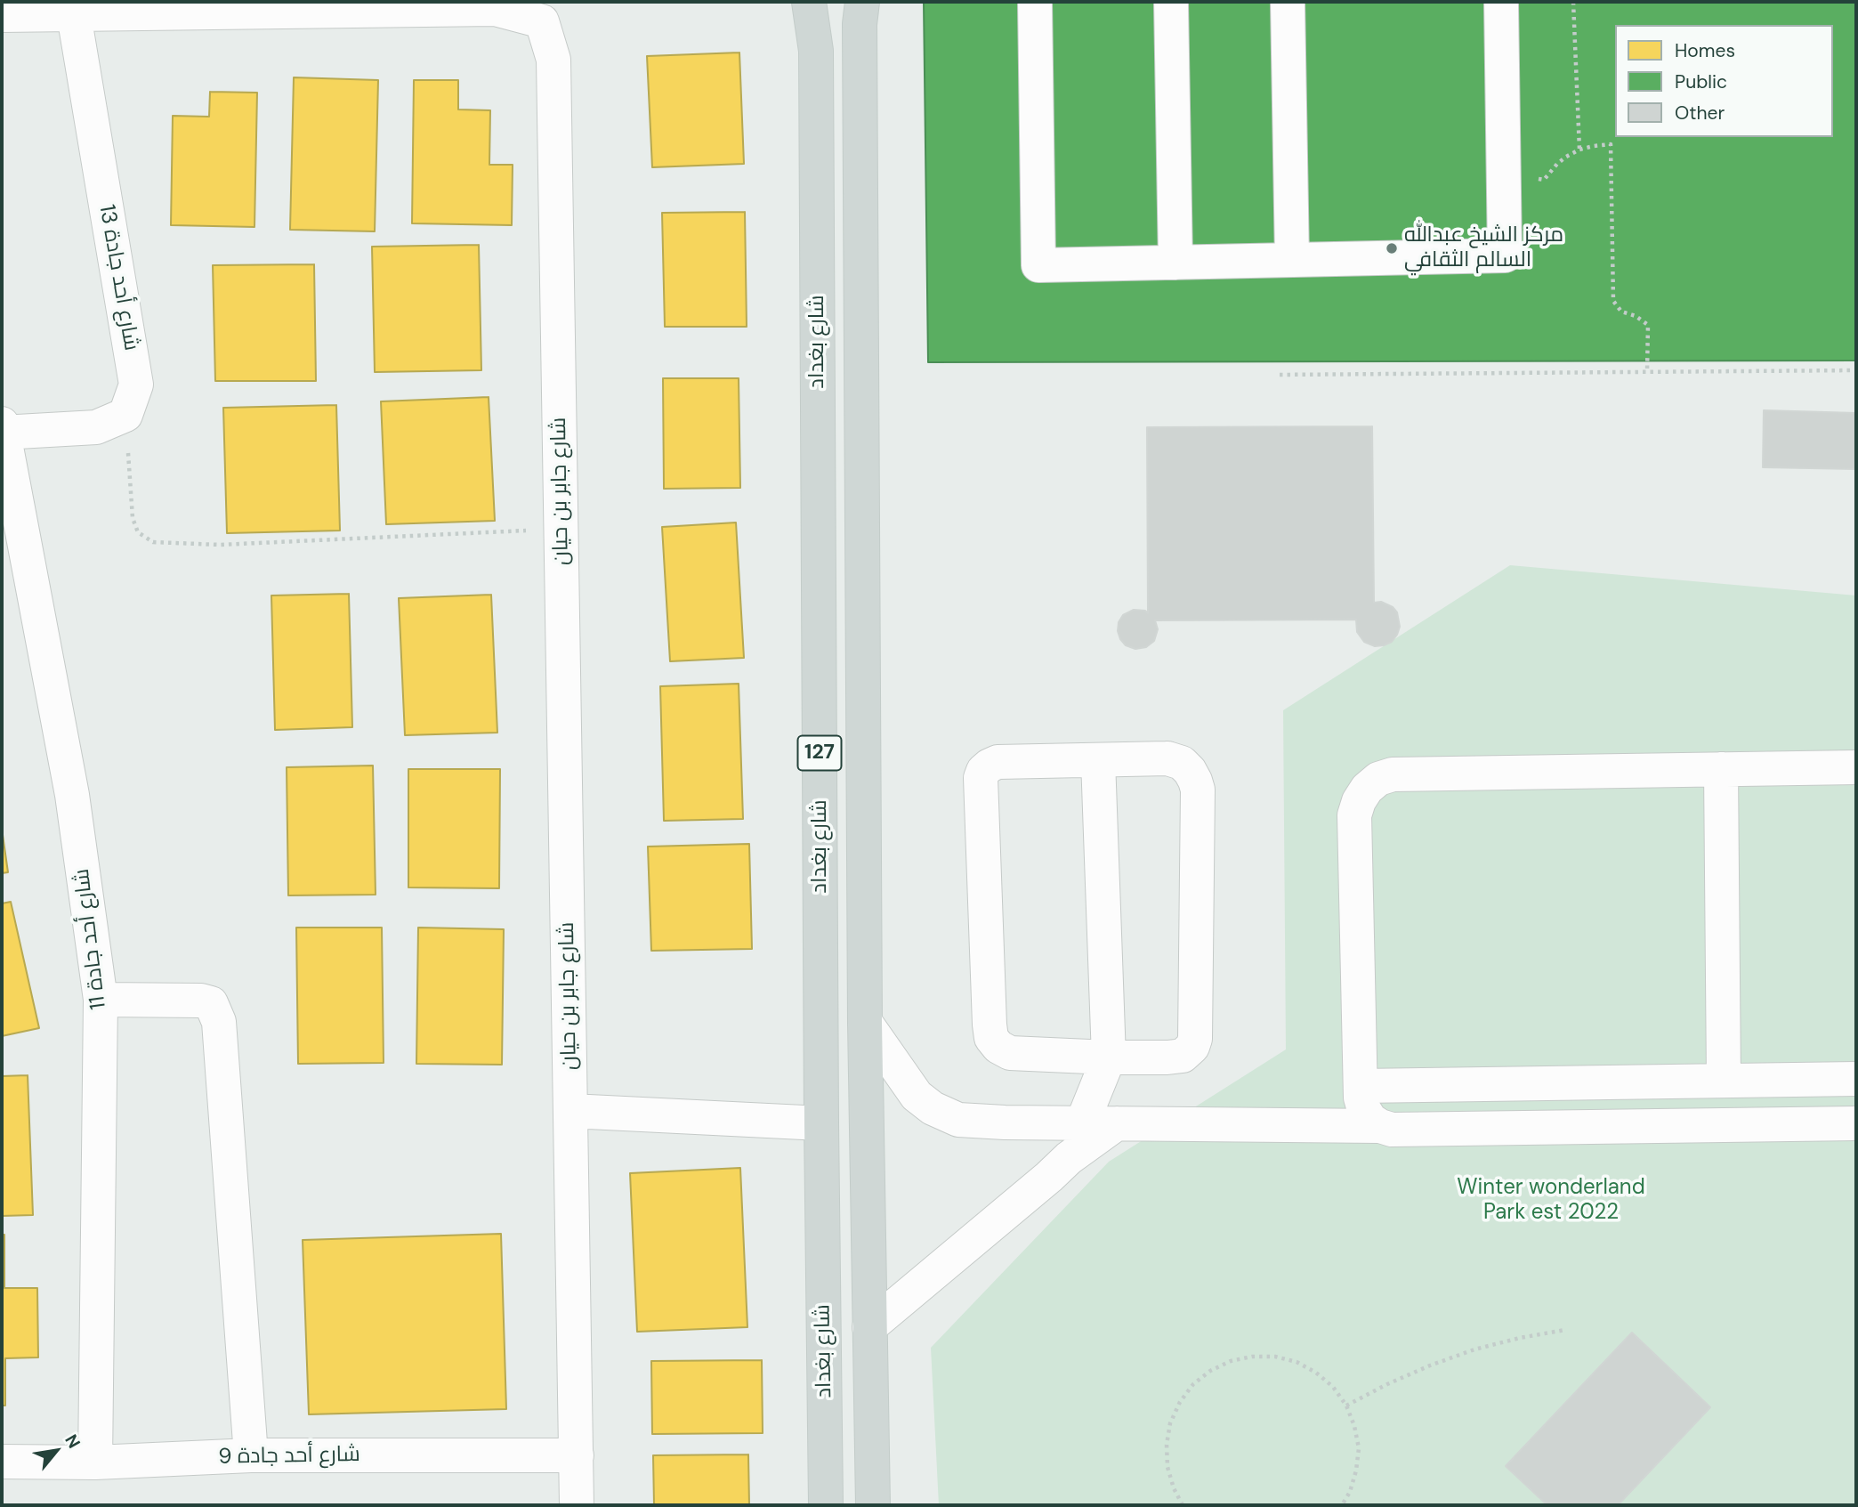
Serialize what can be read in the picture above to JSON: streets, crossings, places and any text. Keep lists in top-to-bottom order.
{
  "streets": {
    "main road": ["شارع بغداد", "127"],
    "street": [
      "شارع أحد جادة 13",
      "شارع جابر بن حيان",
      "شارع أحد جادة 11",
      "شارع أحد جادة 9"
    ]
  },
  "crossings": [
    ["شارع أحد جادة 13", "شارع جابر بن حيان"],
    ["شارع جابر بن حيان", "شارع أحد جادة 9"],
    ["شارع أحد جادة 11", "شارع أحد جادة 9"]
  ],
  "parks": ["Winter wonderland Park est 2022"],
  "places": ["مركز الشيخ عبدالله السالم الثقافي"],
  "legend": ["Homes", "Public", "Other"],
  "north": "top right"
}
